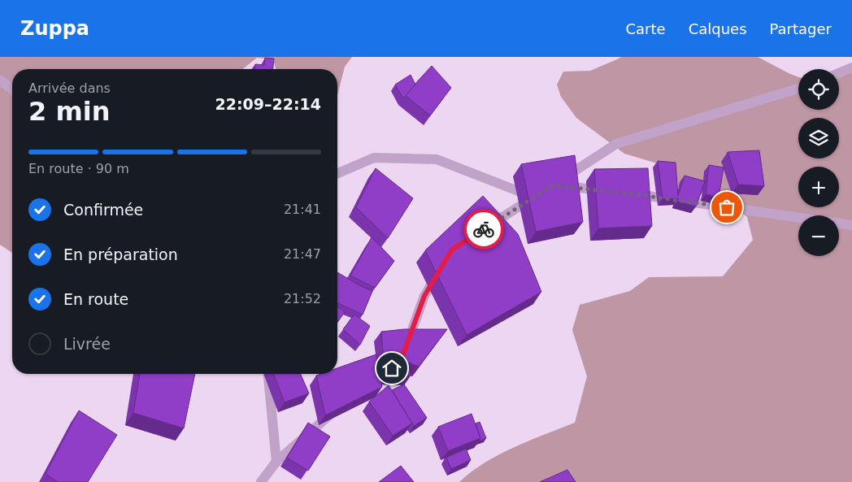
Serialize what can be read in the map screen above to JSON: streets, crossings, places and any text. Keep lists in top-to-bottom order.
{
  "page": {
    "header": "Zuppa",
    "nav": ["Carte", "Calques", "Partager"],
    "map_buttons": ["+", "−"],
    "heading": ["2 min", "Arrivée dans", "22:09–22:14"],
    "bar": "En route · 90 m",
    "list": [
      ["Confirmée", "21:41"],
      ["En préparation", "21:47"],
      ["En route", "21:52"],
      "Livrée"
    ]
  }
}
